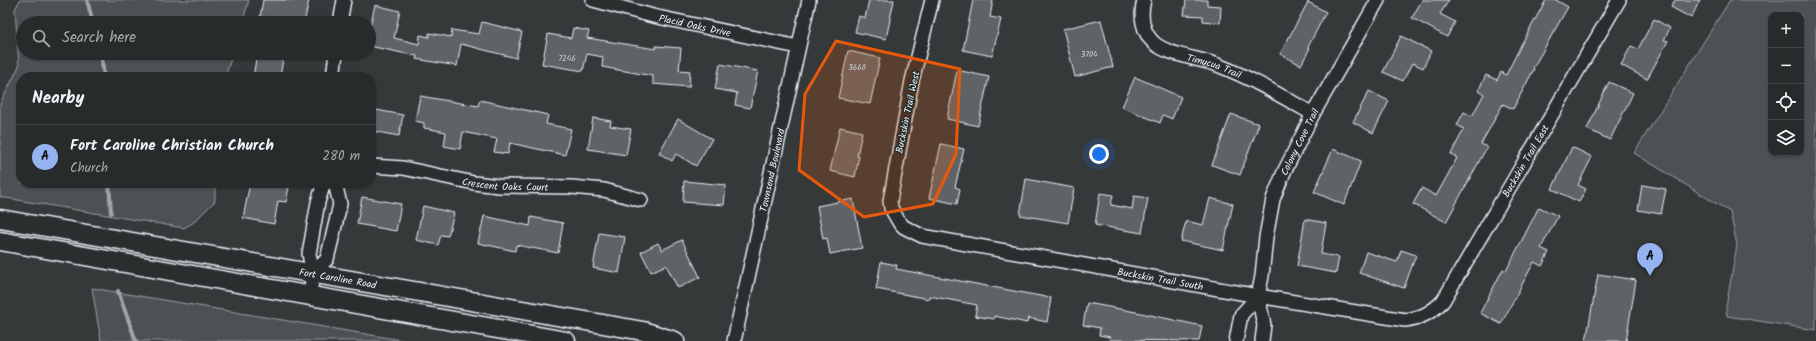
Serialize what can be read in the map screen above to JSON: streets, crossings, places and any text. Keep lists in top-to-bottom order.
{
  "streets": {
    "street": [
      "Placid Oaks Drive",
      "Timucua Trail",
      "Buckskin Trail West",
      "Colony Cove Trail",
      "Buckskin Trail East",
      "Townsend Boulevard",
      "Crescent Oaks Court",
      "Fort Caroline Road",
      "Buckskin Trail South"
    ]
  },
  "crossings": [
    ["Placid Oaks Drive", "Townsend Boulevard"],
    ["Timucua Trail", "Colony Cove Trail"],
    ["Buckskin Trail West", "Buckskin Trail South"],
    ["Colony Cove Trail", "Buckskin Trail South"],
    ["Buckskin Trail East", "Buckskin Trail South"]
  ],
  "house_numbers": ["3704", "7246", "3660"],
  "page": {
    "map_buttons": ["+", "−"],
    "search": "Search here",
    "heading": "Nearby",
    "list": [
      {
        "mark": "A",
        "name": "Fort Caroline Christian Church",
        "note": "Church",
        "value": "280 m"
      }
    ],
    "pins": "A"
  }
}
